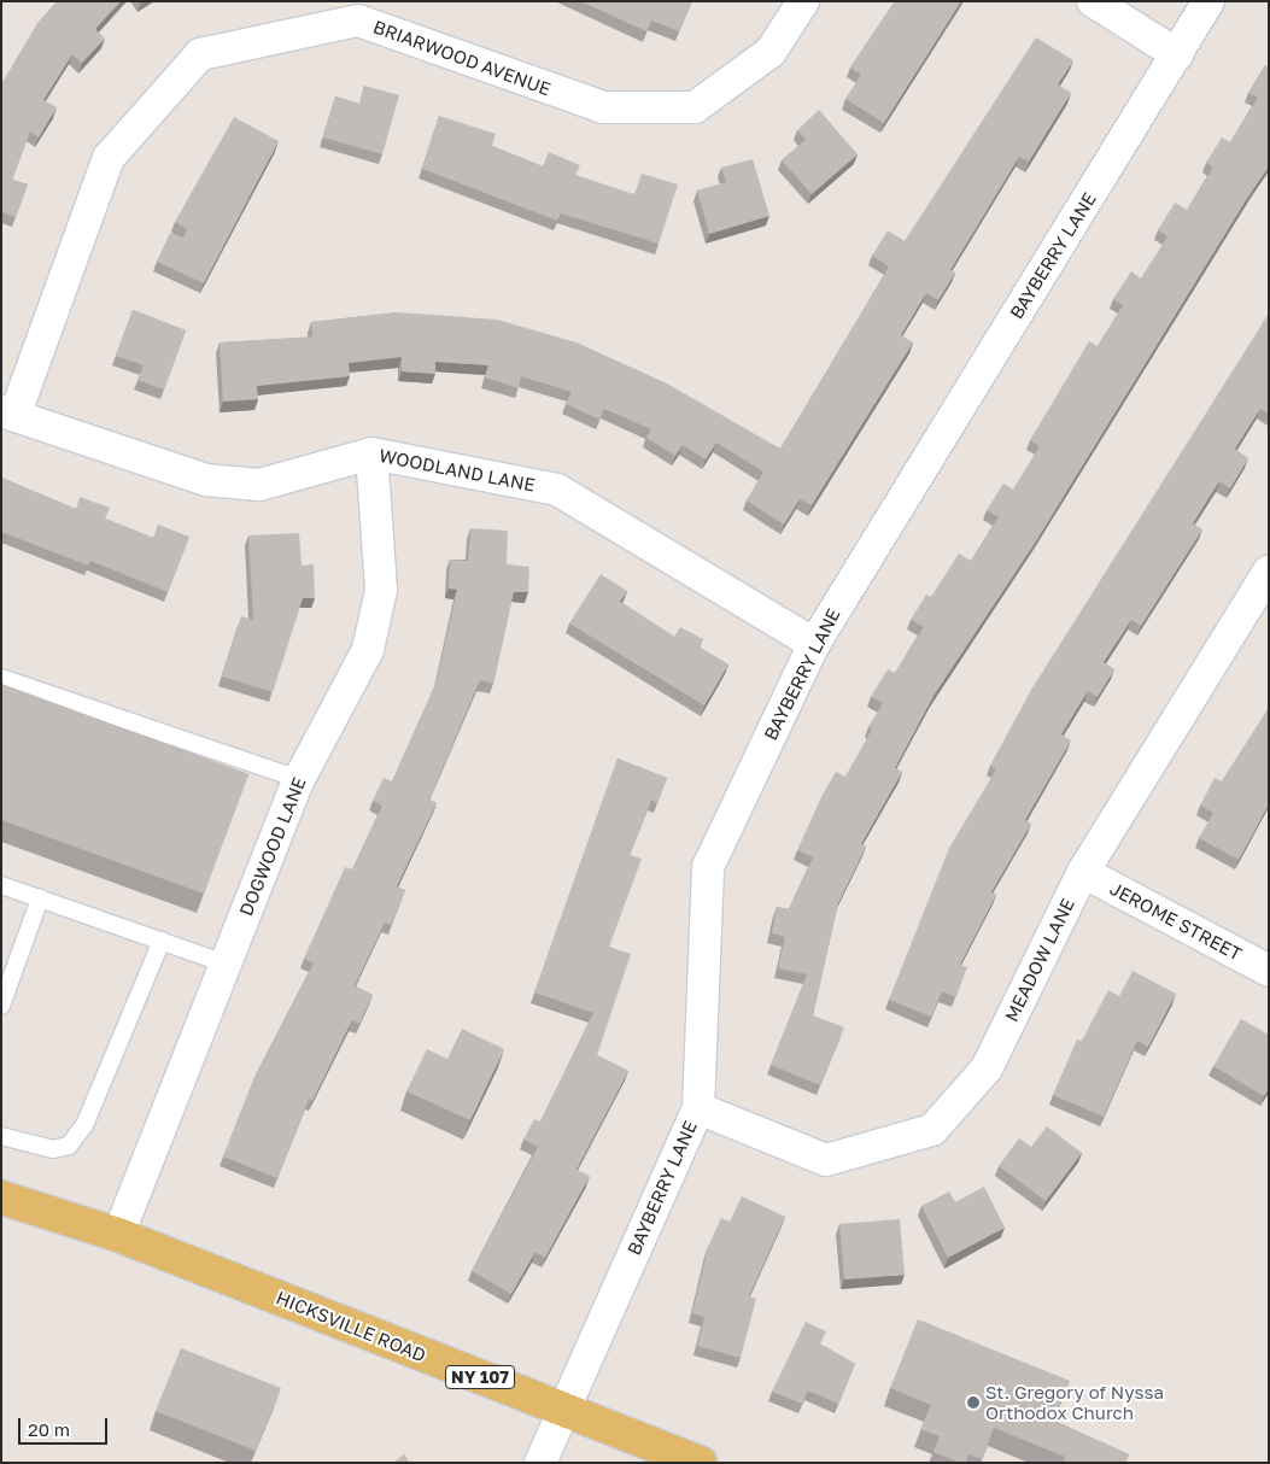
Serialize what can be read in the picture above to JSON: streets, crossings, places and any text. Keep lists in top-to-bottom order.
{
  "streets": {
    "main road": ["HICKSVILLE ROAD", "NY 107"],
    "street": [
      "BRIARWOOD AVENUE",
      "BAYBERRY LANE",
      "WOODLAND LANE",
      "DOGWOOD LANE",
      "JEROME STREET",
      "MEADOW LANE"
    ]
  },
  "crossings": [
    ["BRIARWOOD AVENUE", "WOODLAND LANE"],
    ["BAYBERRY LANE", "WOODLAND LANE"],
    ["BAYBERRY LANE", "MEADOW LANE"],
    ["BAYBERRY LANE", "HICKSVILLE ROAD"],
    ["WOODLAND LANE", "DOGWOOD LANE"],
    ["DOGWOOD LANE", "HICKSVILLE ROAD"],
    ["JEROME STREET", "MEADOW LANE"]
  ],
  "places": ["St. Gregory of Nyssa Orthodox Church"],
  "scale_bar": "20 m"
}
